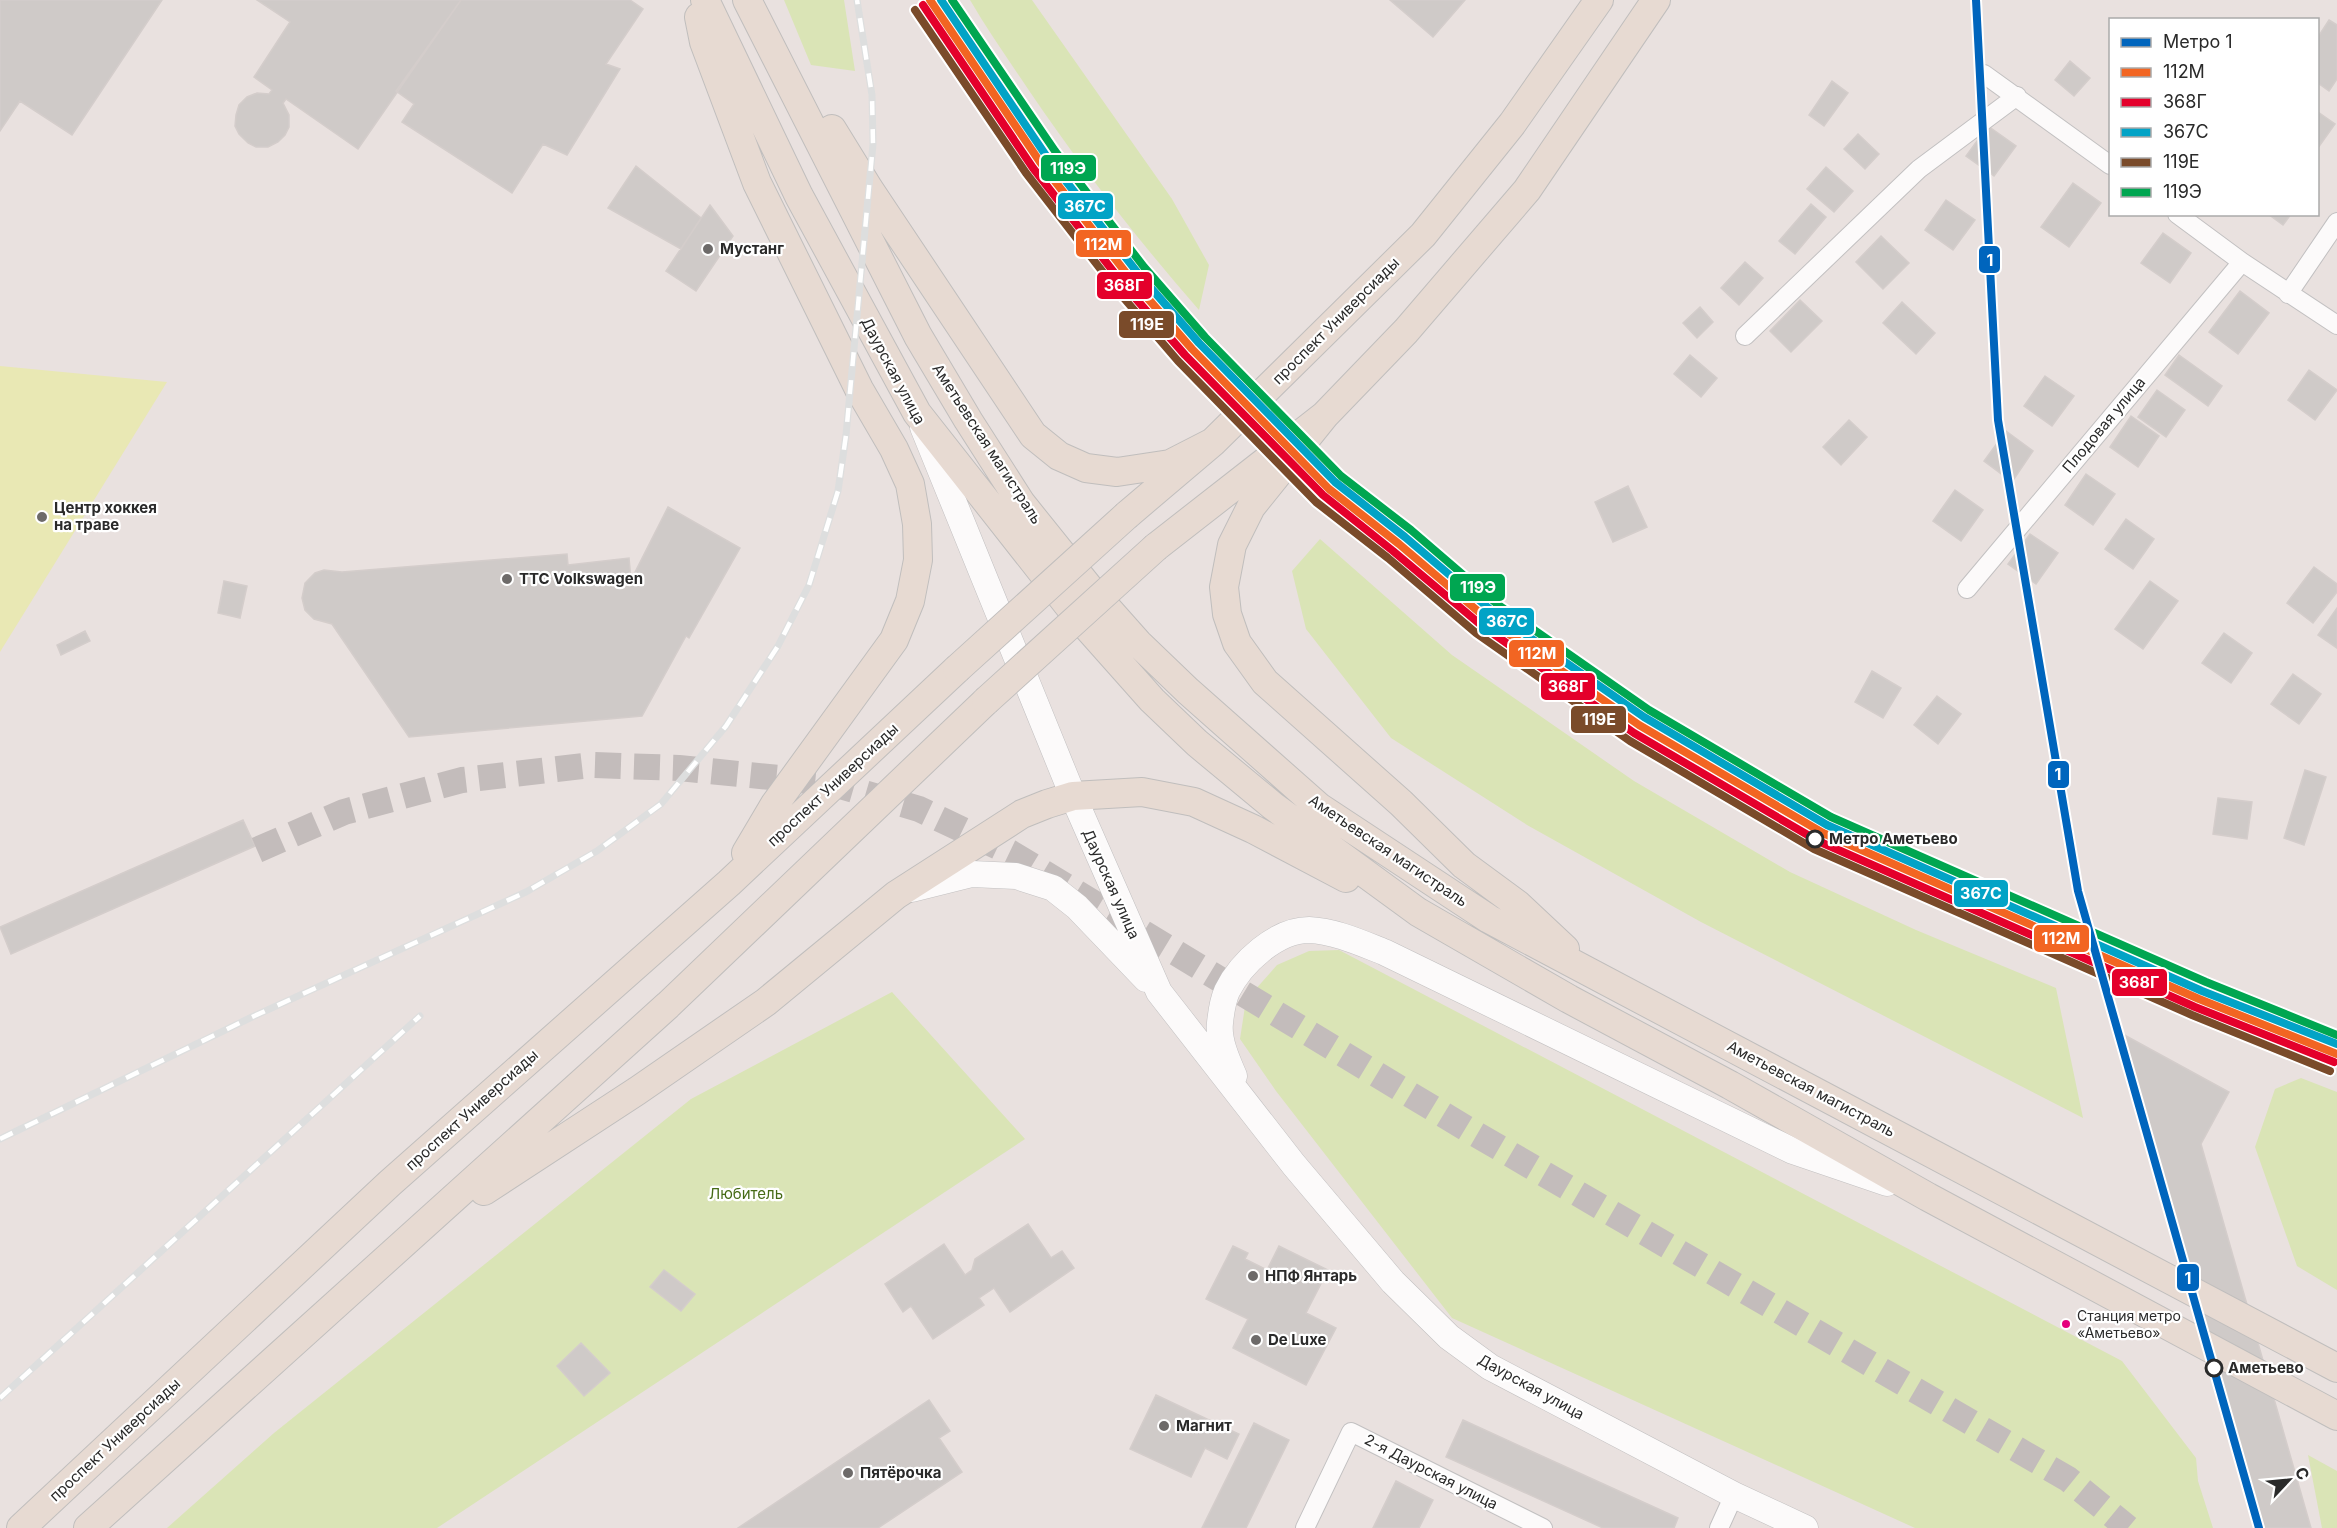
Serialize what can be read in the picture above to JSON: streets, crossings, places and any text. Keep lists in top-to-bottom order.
{
  "streets": {
    "main road": ["проспект Универсиады", "Даурская улица", "Аметьевская магистраль"],
    "street": ["Плодовая улица", "2-я Даурская улица"]
  },
  "crossings": [
    ["Даурская улица", "Аметьевская магистраль"]
  ],
  "parks": ["Любитель"],
  "places": [
    "Мустанг",
    "Центр хоккея на траве",
    "ТТС Volkswagen",
    "Метро Аметьево",
    "НПФ Янтарь",
    "Станция метро «Аметьево»",
    "De Luxe",
    "Аметьево",
    "Магнит",
    "Пятёрочка"
  ],
  "lines": [
    "metro line 1",
    "transit line 112М",
    "transit line 367С",
    "transit line 119Э",
    "transit line 368Г",
    "transit line 119Е"
  ],
  "legend": [
    "Метро 1",
    "112М",
    "368Г",
    "367С",
    "119Е",
    "119Э"
  ],
  "north": "top right"
}
